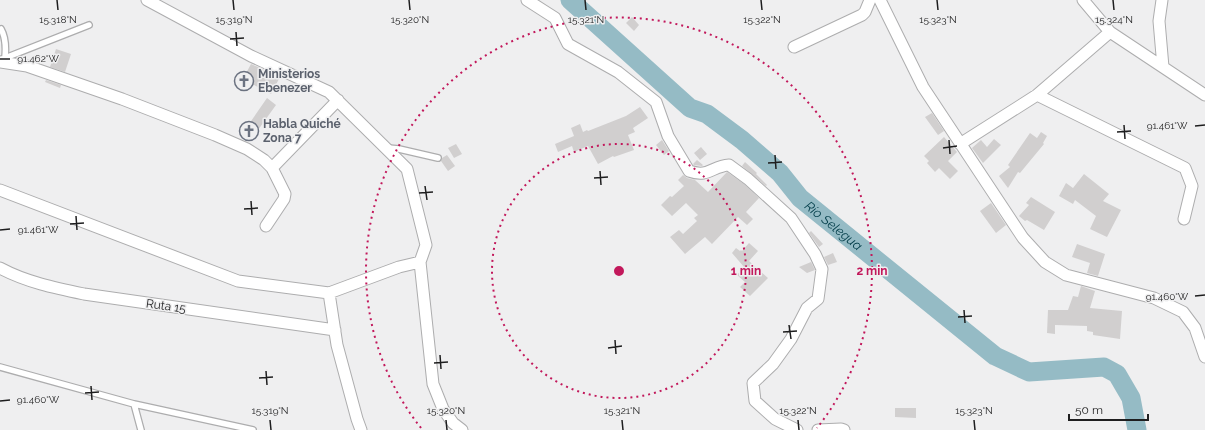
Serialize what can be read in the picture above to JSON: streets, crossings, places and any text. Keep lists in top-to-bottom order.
{
  "streets": {
    "street": ["Ruta 15"]
  },
  "water": ["Río Selegua"],
  "places": {
    "church": ["Ministerios Ebenezer", "Habla Quiché Zona 7"]
  },
  "scale_bar": "50 m",
  "coordinates": [
    "15.318°N",
    "15.319°N",
    "15.320°N",
    "15.321°N",
    "15.322°N",
    "15.323°N",
    "15.324°N",
    "91.462°W",
    "91.461°W",
    "91.460°W"
  ],
  "rings": ["1 min", "2 min"]
}
